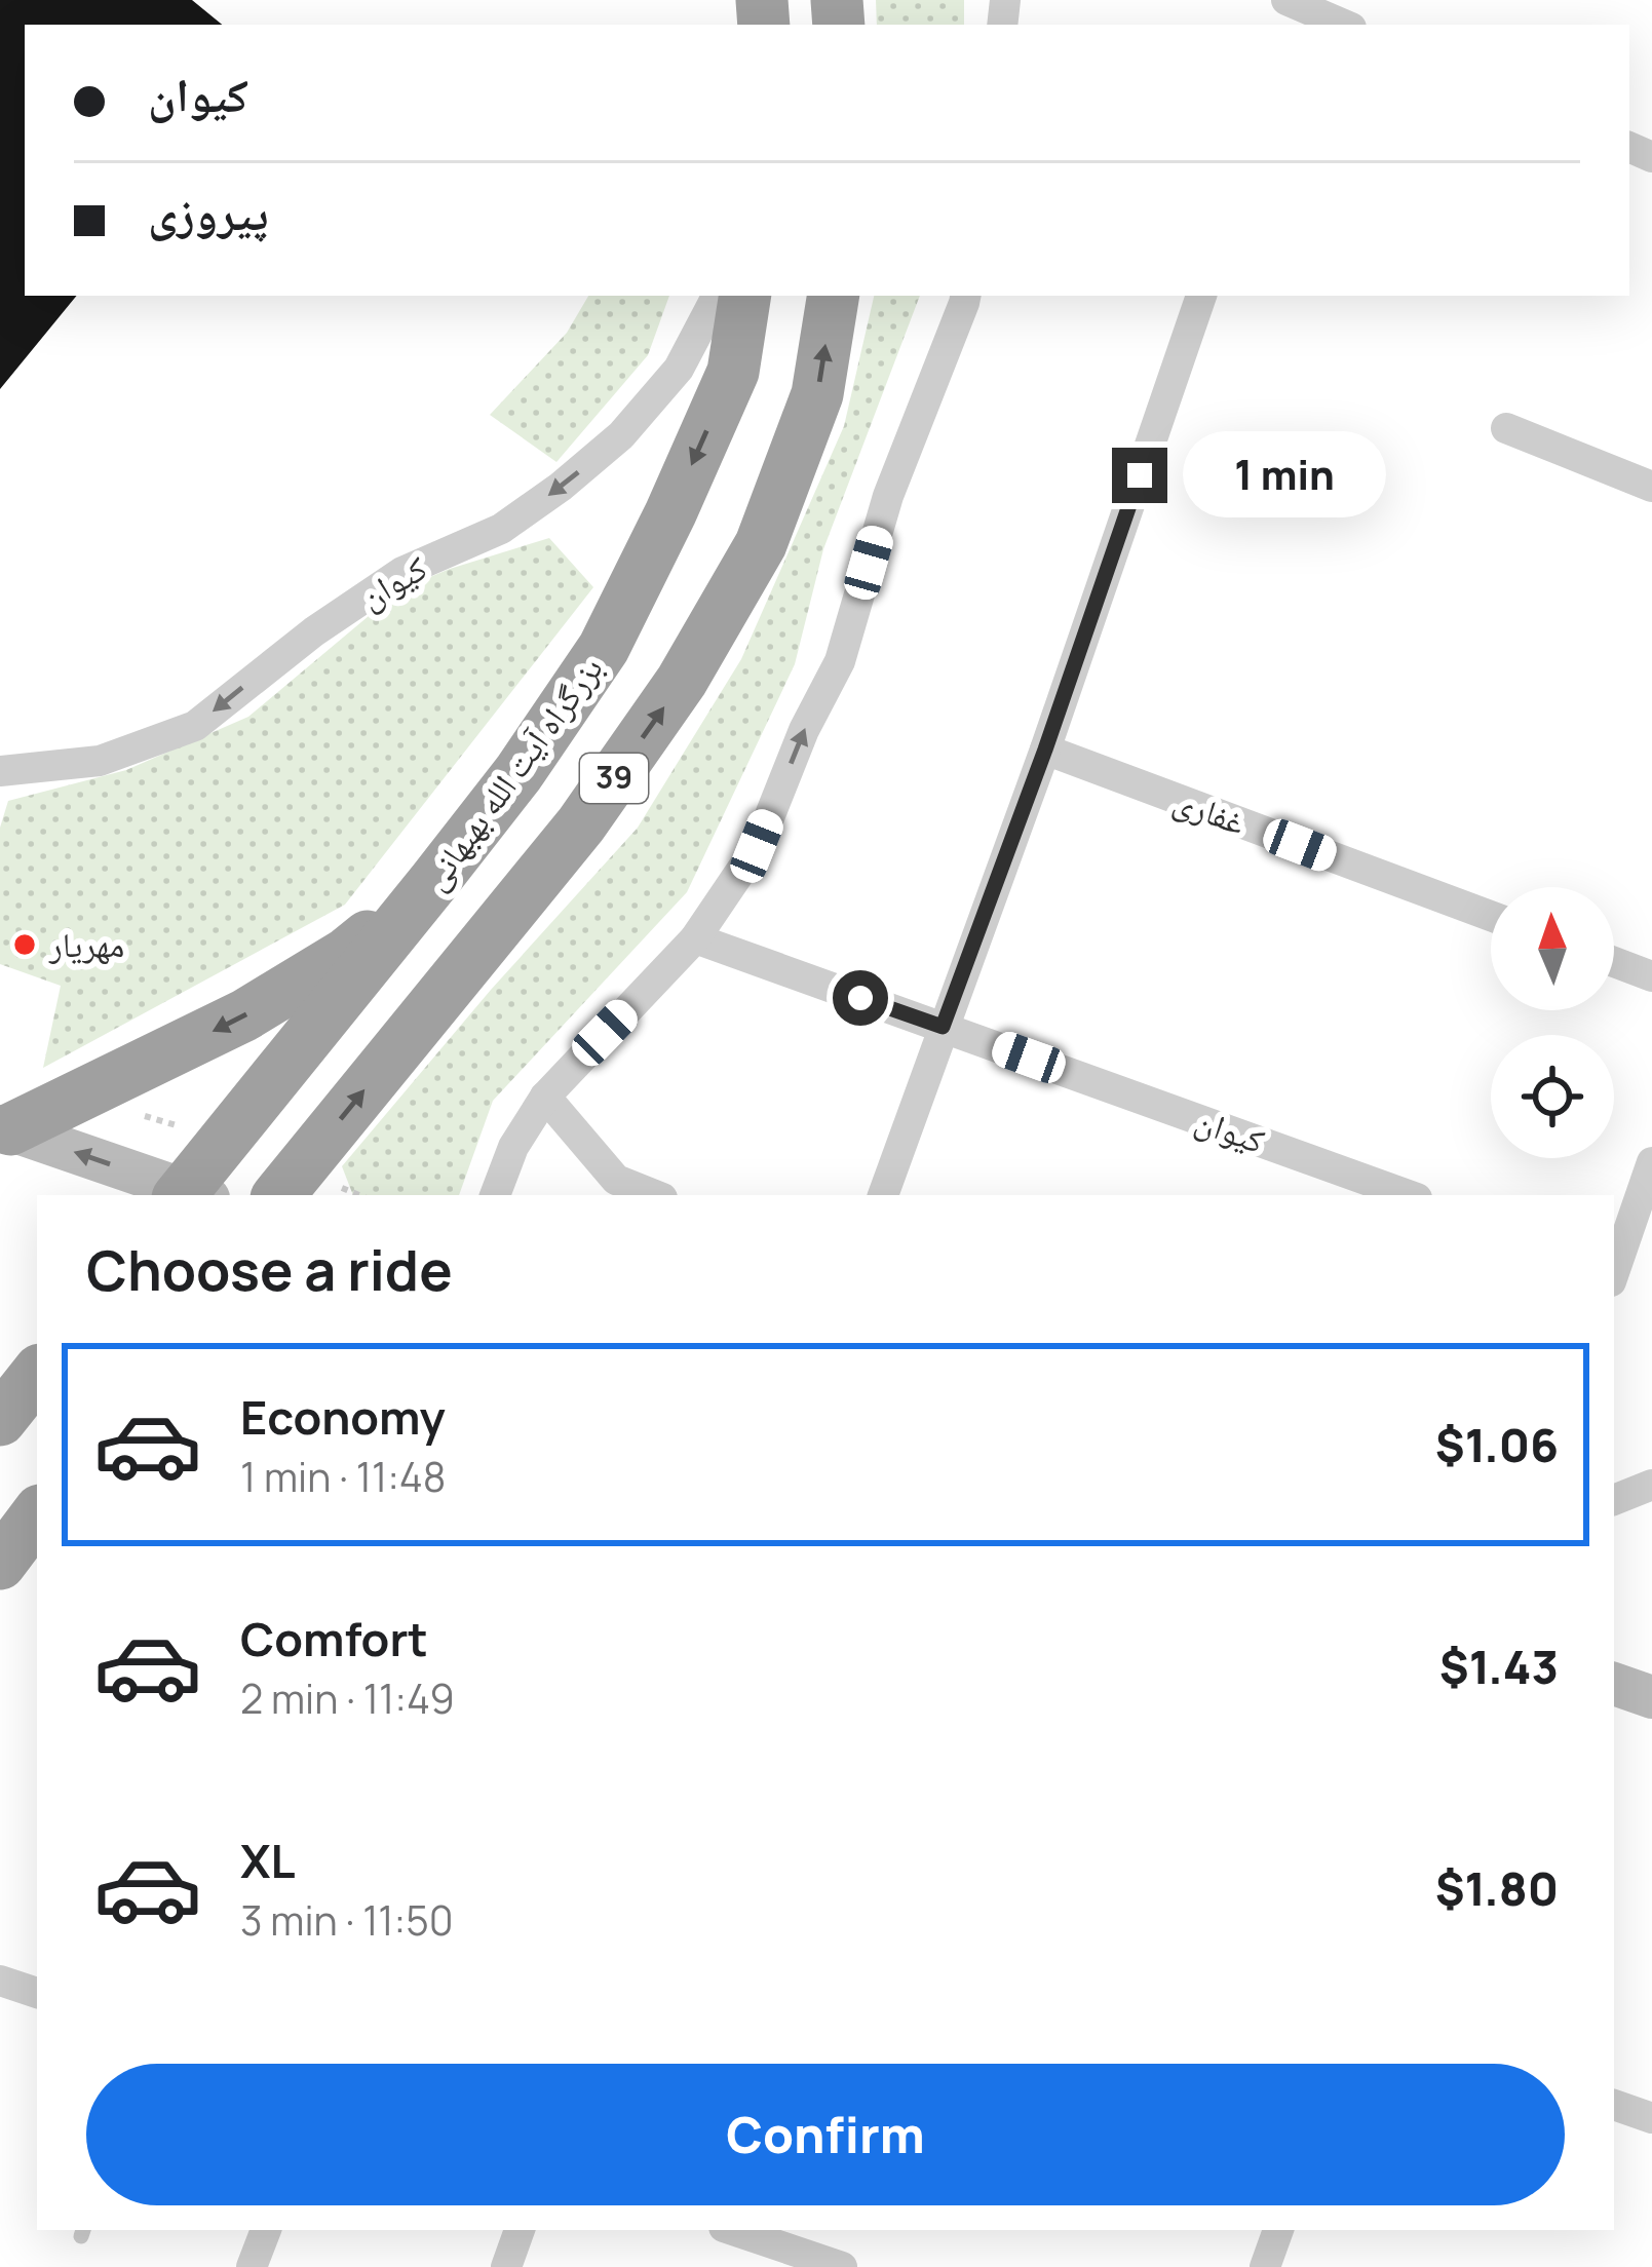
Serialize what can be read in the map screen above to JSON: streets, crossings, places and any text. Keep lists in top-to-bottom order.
{
  "streets": {
    "highway": ["بزرگراه آیت الله بهبهانی", "39"],
    "street": ["کیوان", "غفاری"]
  },
  "one_way": ["کیوان"],
  "places": ["مهریار"],
  "north": "top",
  "page": {
    "banner": ["کیوان", "پیروزی"],
    "bubble": "1 min",
    "heading": "Choose a ride",
    "list": [
      {
        "name": "Economy",
        "note": "1 min · 11:48",
        "value": "$1.06"
      },
      {
        "name": "Comfort",
        "note": "2 min · 11:49",
        "value": "$1.43"
      },
      {
        "name": "XL",
        "note": "3 min · 11:50",
        "value": "$1.80"
      }
    ],
    "buttons": "Confirm"
  }
}
